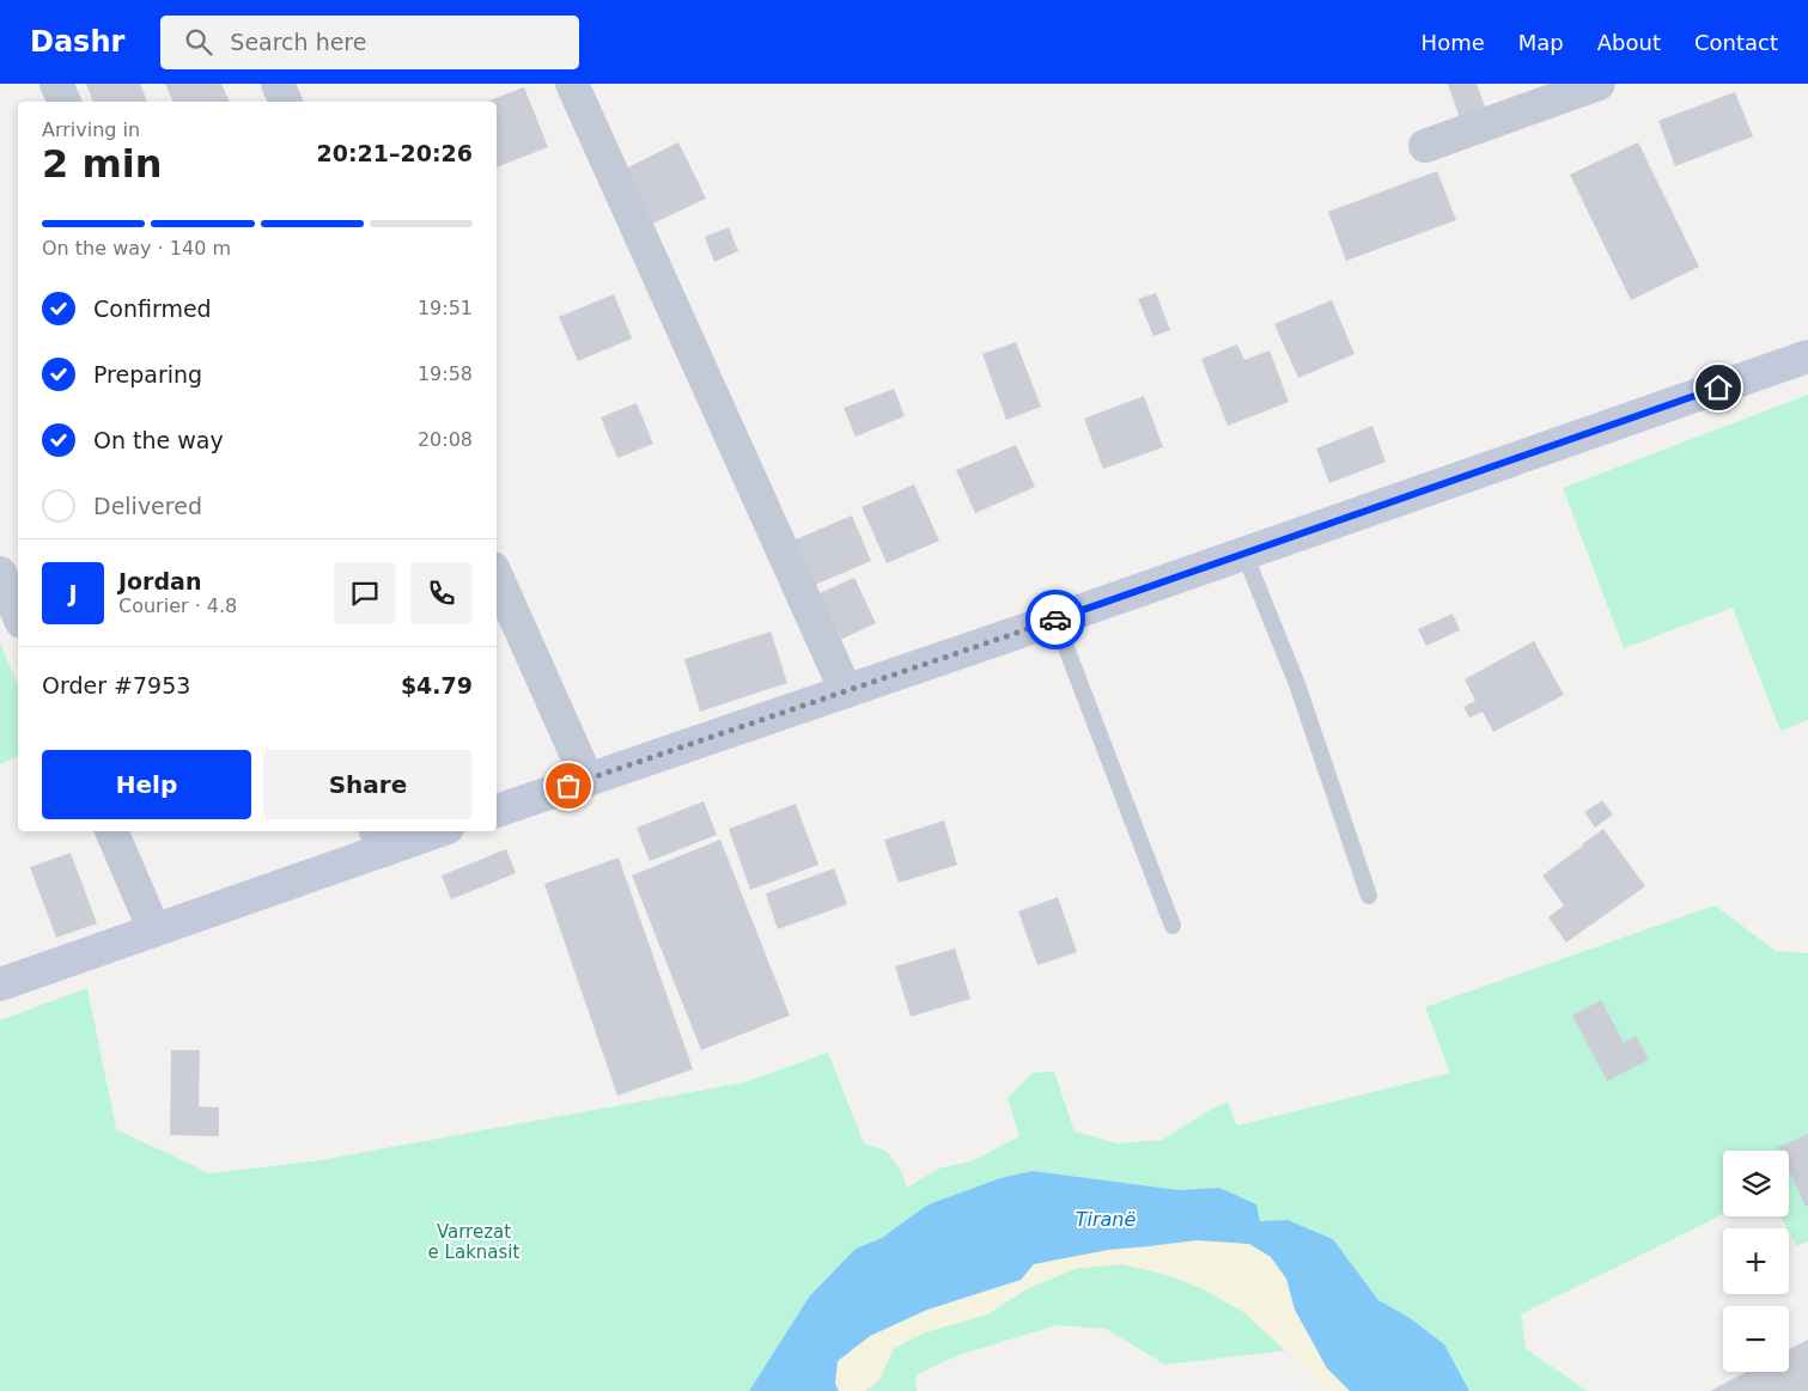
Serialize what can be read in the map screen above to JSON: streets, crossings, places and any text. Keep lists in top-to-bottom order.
{
  "water": ["Tiranë"],
  "parks": ["Varrezat e Laknasit"],
  "page": {
    "header": "Dashr",
    "search": "Search here",
    "nav": [
      "Home",
      "Map",
      "About",
      "Contact"
    ],
    "heading": ["2 min", "Arriving in", "20:21–20:26"],
    "panel": [
      "Jordan",
      "Courier · 4.8",
      "Order #7953",
      "$4.79"
    ],
    "bar": "On the way · 140 m",
    "list": [
      ["Confirmed", "19:51"],
      ["Preparing", "19:58"],
      ["On the way", "20:08"],
      "Delivered"
    ],
    "round": "J",
    "buttons": ["Help", "Share"],
    "map_buttons": ["+", "−"]
  }
}
